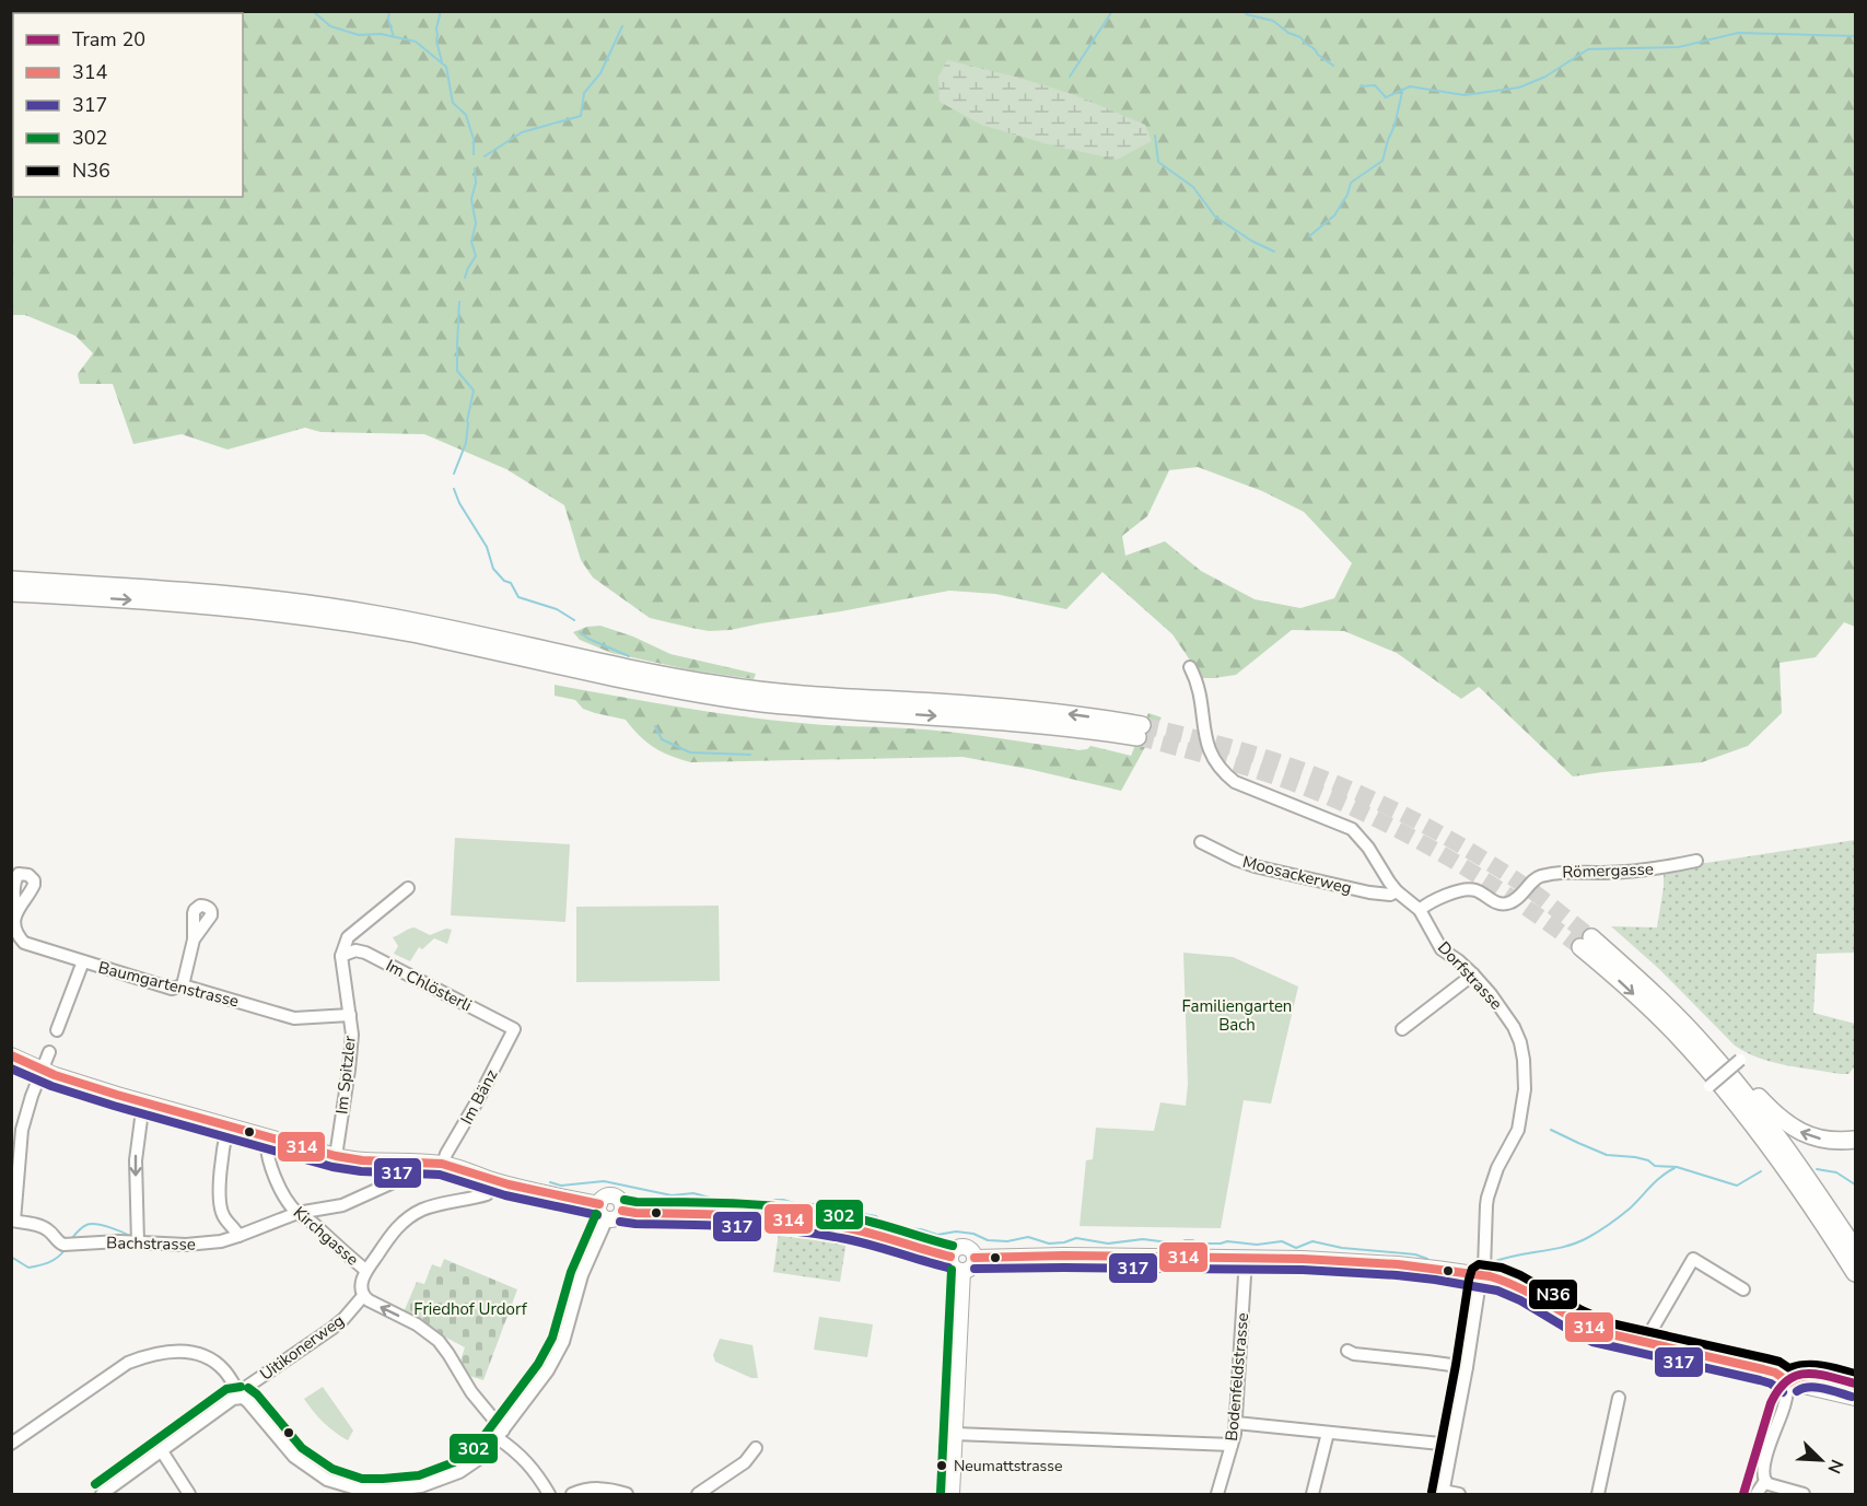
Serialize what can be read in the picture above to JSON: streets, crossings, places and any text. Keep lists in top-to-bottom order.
{
  "streets": {
    "street": [
      "Römergasse",
      "Moosackerweg",
      "Dorfstrasse",
      "Baumgartenstrasse",
      "Im Chlösterli",
      "Im Spitzler",
      "Im Bänz",
      "Kirchgasse",
      "Bachstrasse",
      "Uitikonerweg",
      "Bodenfeldstrasse"
    ]
  },
  "crossings": [
    ["Römergasse", "Dorfstrasse"],
    ["Moosackerweg", "Dorfstrasse"],
    ["Baumgartenstrasse", "Im Spitzler"],
    ["Im Chlösterli", "Im Spitzler"],
    ["Im Chlösterli", "Im Bänz"],
    ["Kirchgasse", "Bachstrasse"],
    ["Kirchgasse", "Uitikonerweg"]
  ],
  "parks": ["Familiengarten Bach", "Friedhof Urdorf"],
  "places": ["Neumattstrasse"],
  "lines": [
    "transit line 314",
    "transit line 317",
    "transit line 302",
    "transit line N36",
    "tram line 20"
  ],
  "legend": [
    "Tram 20",
    "314",
    "317",
    "302",
    "N36"
  ],
  "north": "bottom right"
}
